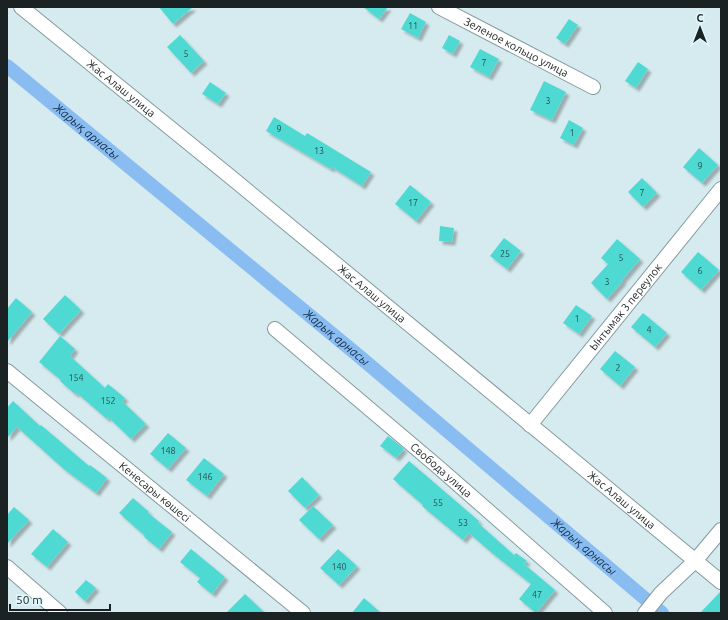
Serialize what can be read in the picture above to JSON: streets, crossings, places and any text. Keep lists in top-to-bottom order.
{
  "streets": {
    "street": [
      "Зеленое кольцо улица",
      "Жас Алаш улица",
      "Ынтымак 3 переулок",
      "Свобода улица",
      "Кенесары көшесі"
    ]
  },
  "crossings": [
    ["Жас Алаш улица", "Ынтымак 3 переулок"]
  ],
  "water": ["Жарық арнасы"],
  "house_numbers": [
    "11",
    "5",
    "7",
    "3",
    "9",
    "1",
    "13",
    "9",
    "7",
    "17",
    "25",
    "5",
    "6",
    "3",
    "1",
    "4",
    "2",
    "154",
    "152",
    "148",
    "146",
    "55",
    "53",
    "140",
    "47"
  ],
  "scale_bar": "50 m",
  "north": "top"
}
